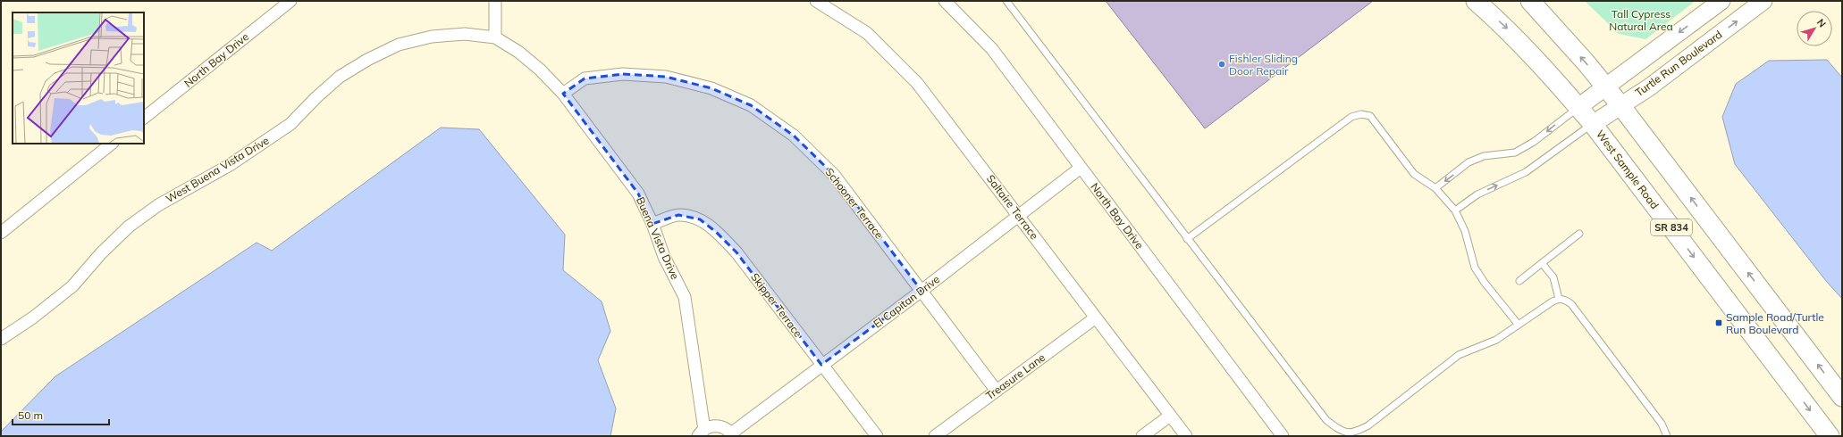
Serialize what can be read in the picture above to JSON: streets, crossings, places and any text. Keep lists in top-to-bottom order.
{
  "streets": {
    "main road": ["West Sample Road", "SR 834"],
    "street": [
      "North Bay Drive",
      "Turtle Run Boulevard",
      "West Buena Vista Drive",
      "Schooner Terrace",
      "Saltaire Terrace",
      "Buena Vista Drive",
      "El Capitan Drive",
      "Skipper Terrace",
      "Treasure Lane"
    ]
  },
  "crossings": [
    ["North Bay Drive", "El Capitan Drive"],
    ["Turtle Run Boulevard", "West Sample Road"],
    ["Turtle Run Boulevard", "SR 834"],
    ["West Buena Vista Drive", "Buena Vista Drive"],
    ["Schooner Terrace", "Buena Vista Drive"],
    ["Schooner Terrace", "El Capitan Drive"],
    ["Schooner Terrace", "Treasure Lane"],
    ["Saltaire Terrace", "El Capitan Drive"],
    ["Saltaire Terrace", "Treasure Lane"],
    ["Buena Vista Drive", "Skipper Terrace"],
    ["El Capitan Drive", "Skipper Terrace"]
  ],
  "parks": ["Tall Cypress Natural Area"],
  "places": {
    "other": ["Fishler Sliding Door Repair"],
    "transit": ["Sample Road/Turtle Run Boulevard"]
  },
  "scale_bar": "50 m",
  "north": "top right"
}
